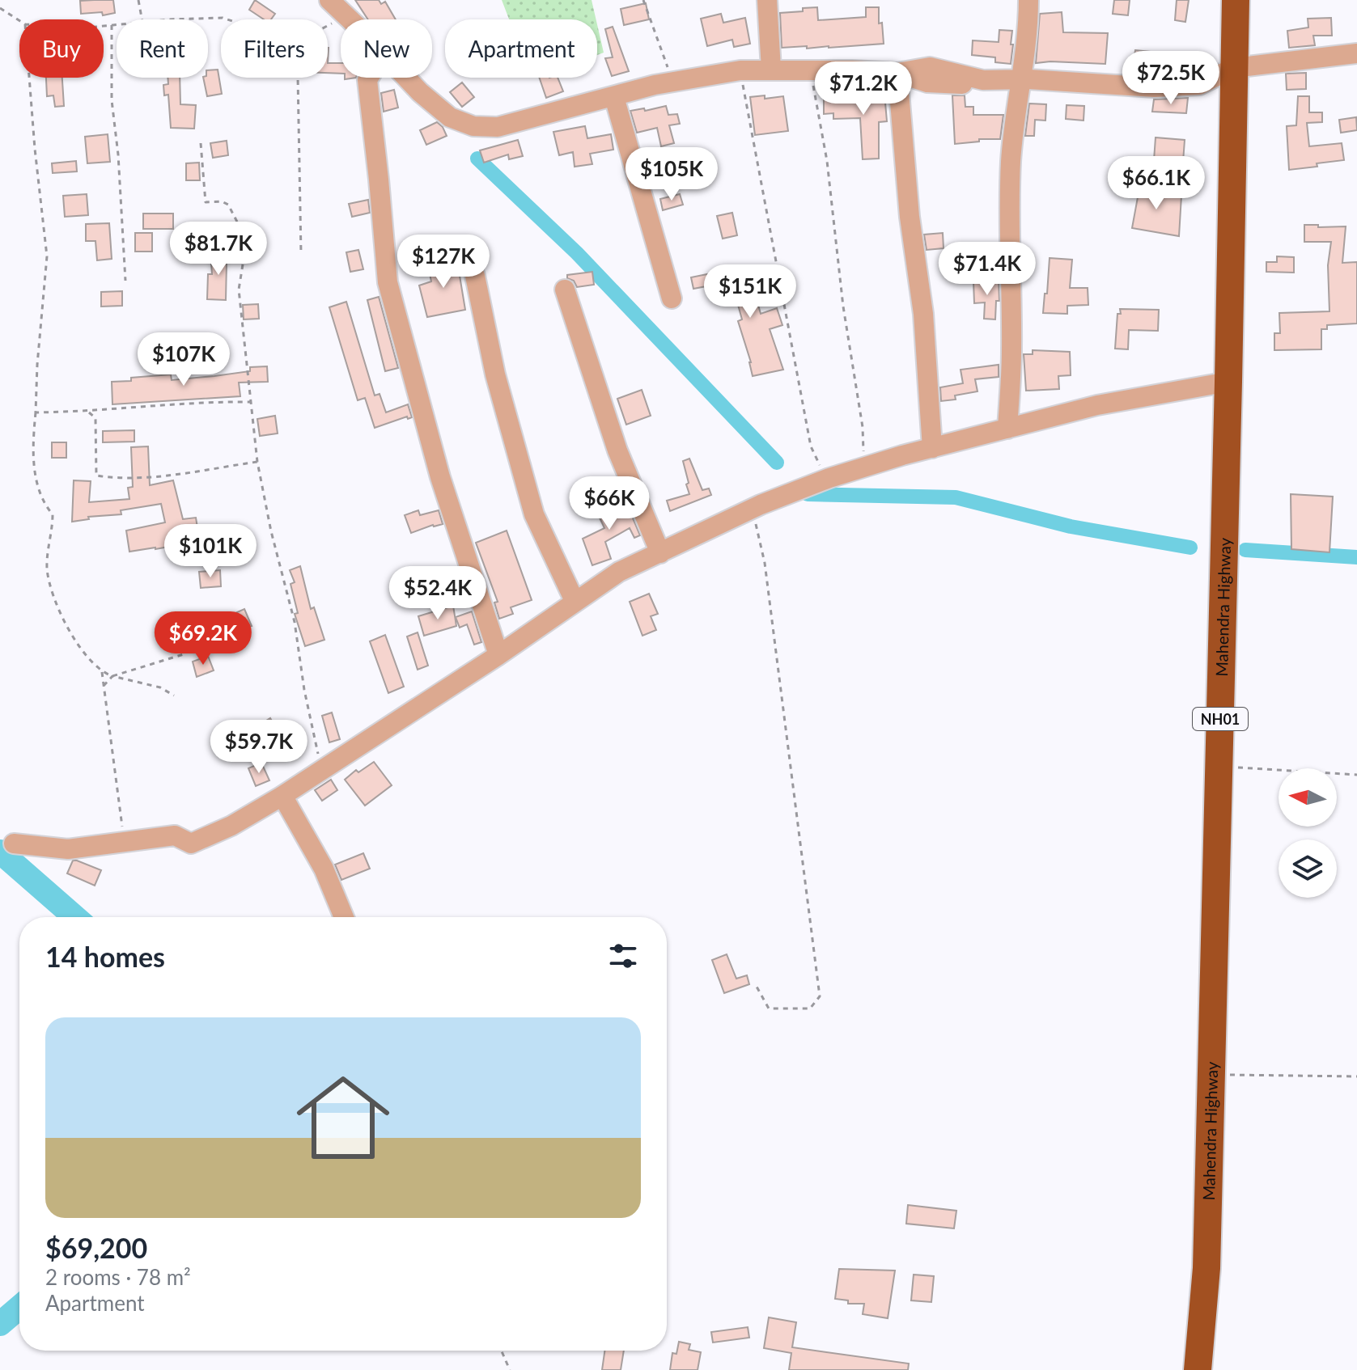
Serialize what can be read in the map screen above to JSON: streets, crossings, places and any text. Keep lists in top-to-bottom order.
{
  "streets": {
    "highway": ["Mahendra Highway", "NH01"]
  },
  "north": "left",
  "page": {
    "chip": [
      "Buy",
      "Rent",
      "Filters",
      "New",
      "Apartment"
    ],
    "price": [
      "$72.5K",
      "$71.2K",
      "$105K",
      "$66.1K",
      "$81.7K",
      "$127K",
      "$71.4K",
      "$151K",
      "$107K",
      "$66K",
      "$101K",
      "$52.4K",
      "$69.2K",
      "$59.7K"
    ],
    "heading": "14 homes",
    "list": [
      {
        "name": "$69,200",
        "note": "2 rooms · 78 m² · Apartment"
      }
    ]
  }
}
